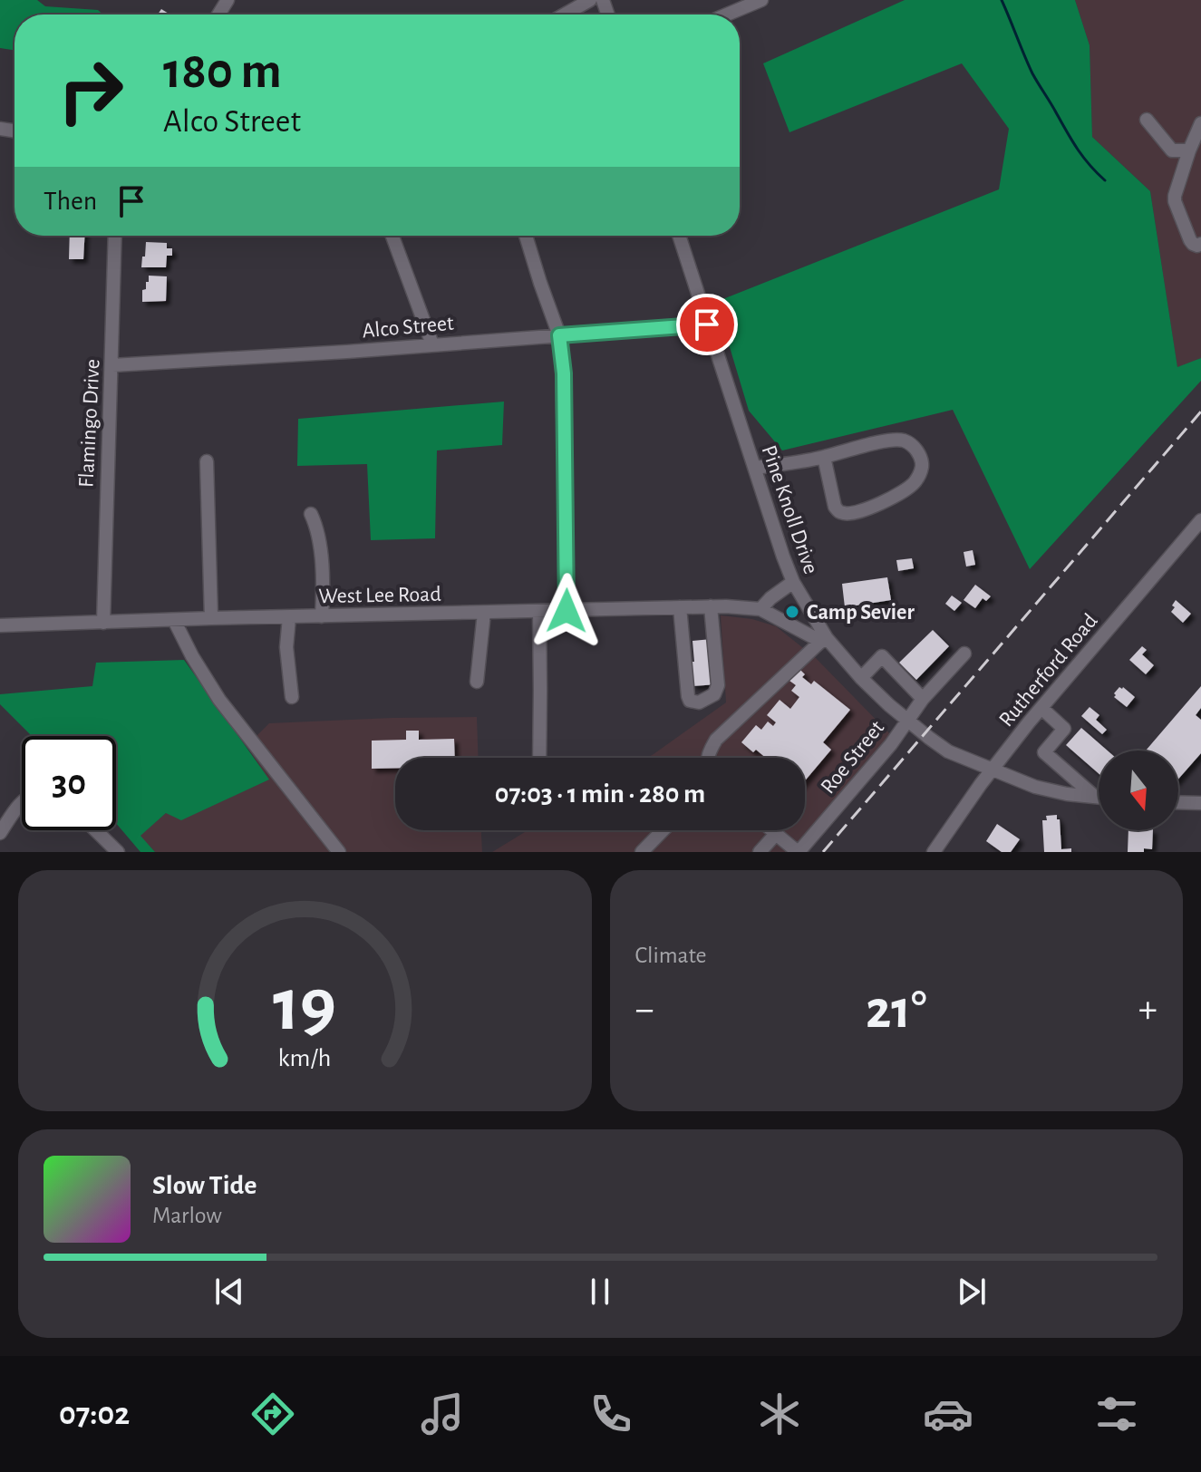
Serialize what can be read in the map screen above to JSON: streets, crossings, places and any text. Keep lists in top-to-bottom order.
{
  "streets": {
    "street": [
      "Alco Street",
      "Flamingo Drive",
      "Pine Knoll Drive",
      "West Lee Road",
      "Rutherford Road",
      "Roe Street"
    ]
  },
  "crossings": [
    ["Alco Street", "Flamingo Drive"],
    ["Alco Street", "Pine Knoll Drive"],
    ["Flamingo Drive", "West Lee Road"],
    ["Pine Knoll Drive", "West Lee Road"],
    ["Pine Knoll Drive", "Rutherford Road"],
    ["Pine Knoll Drive", "Roe Street"]
  ],
  "places": ["Camp Sevier"],
  "north": "bottom",
  "page": {
    "turn": ["180 m", "Alco Street"],
    "then": "Then",
    "limit": "30",
    "trip": "07:03 · 1 min · 280 m",
    "tile": "Climate",
    "heat": ["−", "21°", "+"],
    "song": ["Slow Tide", "Marlow"],
    "tabs": "07:02",
    "gauge": ["19", "km/h"]
  }
}
